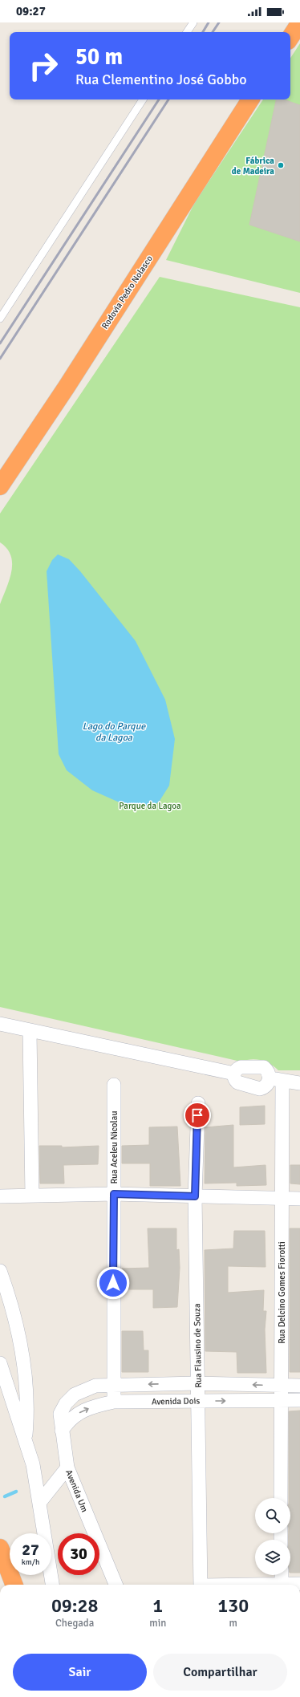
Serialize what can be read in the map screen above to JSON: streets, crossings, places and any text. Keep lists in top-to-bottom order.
{
  "streets": {
    "highway": ["Rodovia Pedro Nolasco"],
    "street": [
      "Rua Aceleu Nicolau",
      "Rua Delcino Gomes Fiorotti",
      "Rua Flausino de Souza",
      "Avenida Dois",
      "Avenida Um"
    ]
  },
  "crossings": [
    ["Rua Aceleu Nicolau", "Avenida Dois"],
    ["Rua Aceleu Nicolau", "Avenida Um"],
    ["Rua Delcino Gomes Fiorotti", "Avenida Dois"],
    ["Rua Flausino de Souza", "Avenida Dois"],
    ["Avenida Dois", "Avenida Um"]
  ],
  "water": ["Lago do Parque da Lagoa"],
  "parks": ["Parque da Lagoa"],
  "places": ["Fábrica de Madeira"],
  "page": {
    "status": "09:27",
    "turn": ["50 m", "Rua Clementino José Gobbo"],
    "speed": "27 km/h",
    "limit": "30",
    "eta": [
      "09:28",
      "Chegada",
      "1",
      "min",
      "130",
      "m"
    ],
    "buttons": ["Sair", "Compartilhar"]
  }
}
